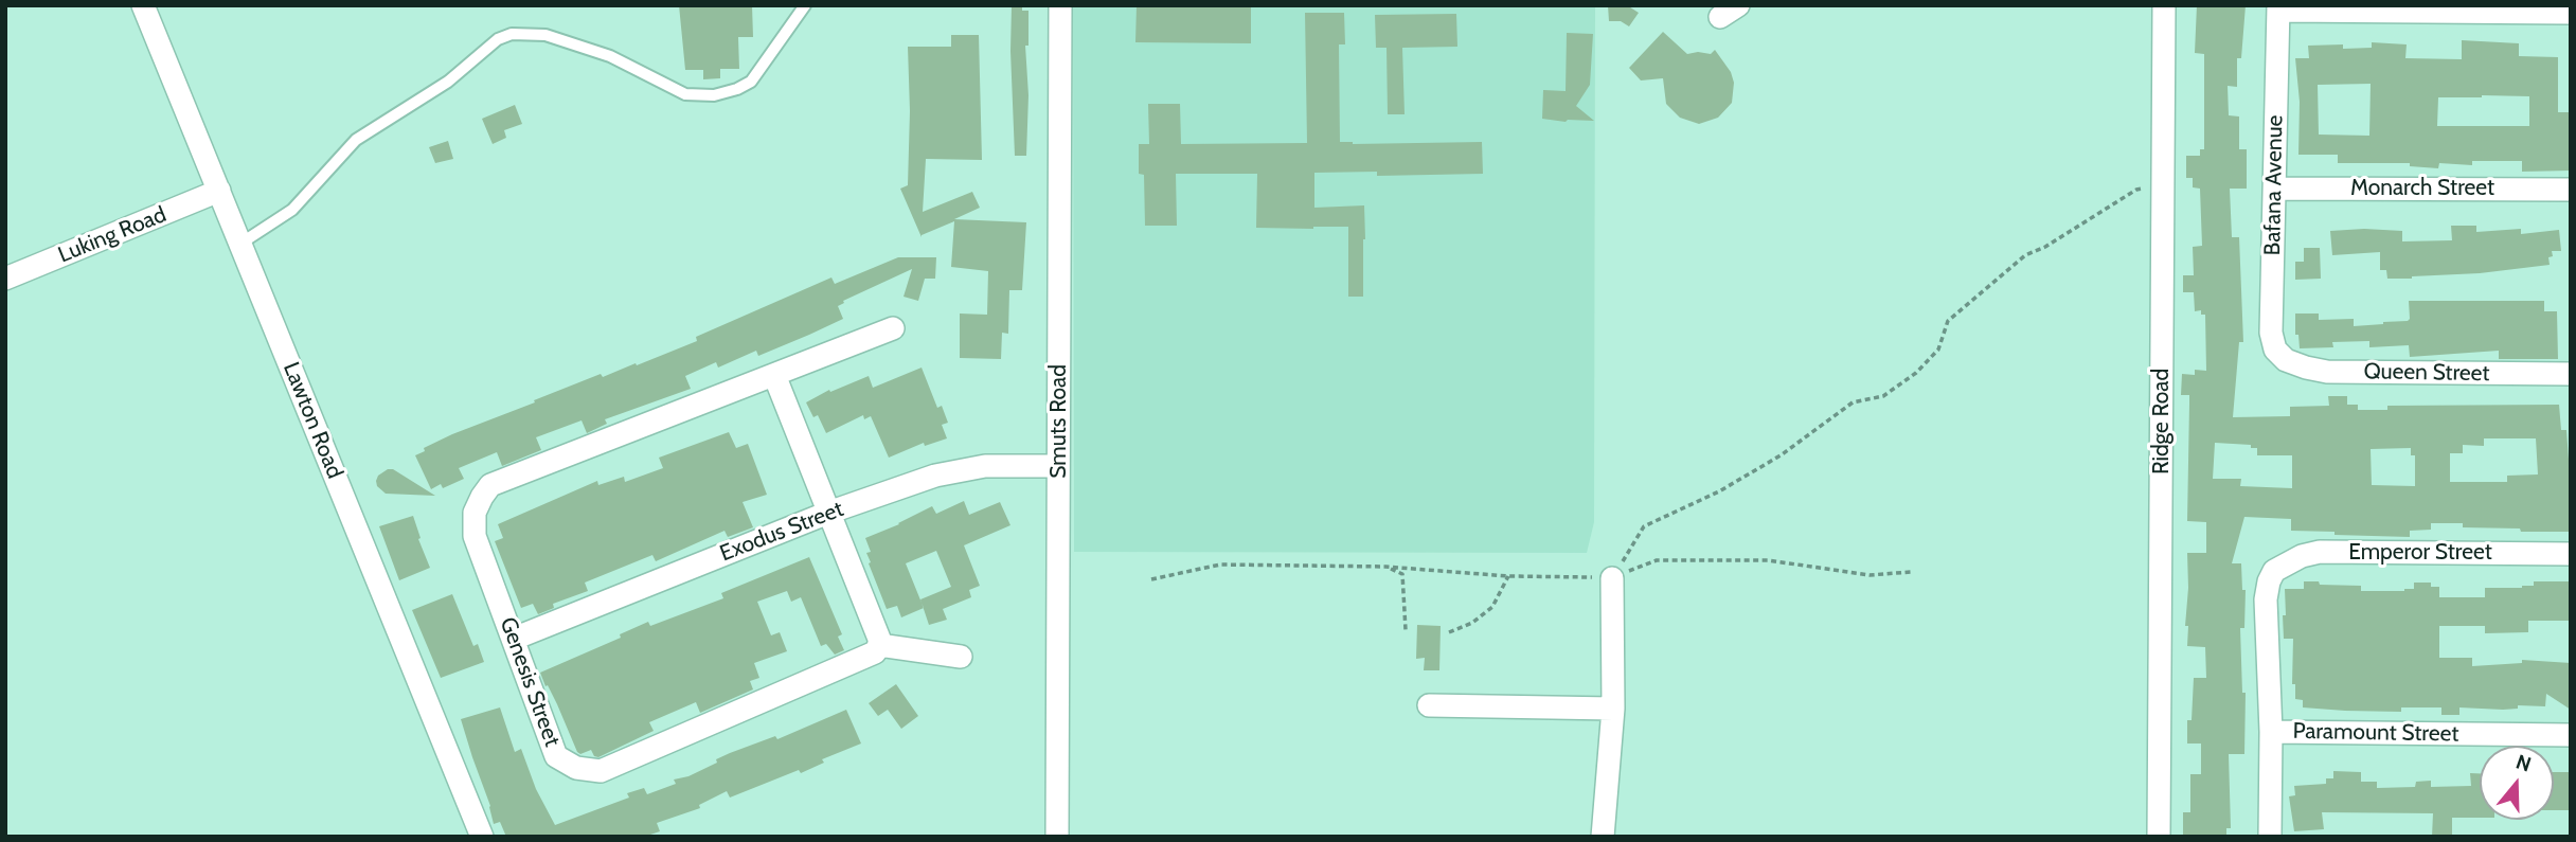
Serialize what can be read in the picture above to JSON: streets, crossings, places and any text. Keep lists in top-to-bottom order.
{
  "streets": {
    "street": [
      "Bafana Avenue",
      "Monarch Street",
      "Luking Road",
      "Queen Street",
      "Lawton Road",
      "Smuts Road",
      "Ridge Road",
      "Exodus Street",
      "Emperor Street",
      "Genesis Street",
      "Paramount Street"
    ]
  },
  "crossings": [
    ["Bafana Avenue", "Monarch Street"],
    ["Bafana Avenue", "Queen Street"],
    ["Luking Road", "Lawton Road"],
    ["Smuts Road", "Exodus Street"],
    ["Exodus Street", "Genesis Street"],
    ["Emperor Street", "Paramount Street"]
  ],
  "north": "top"
}
